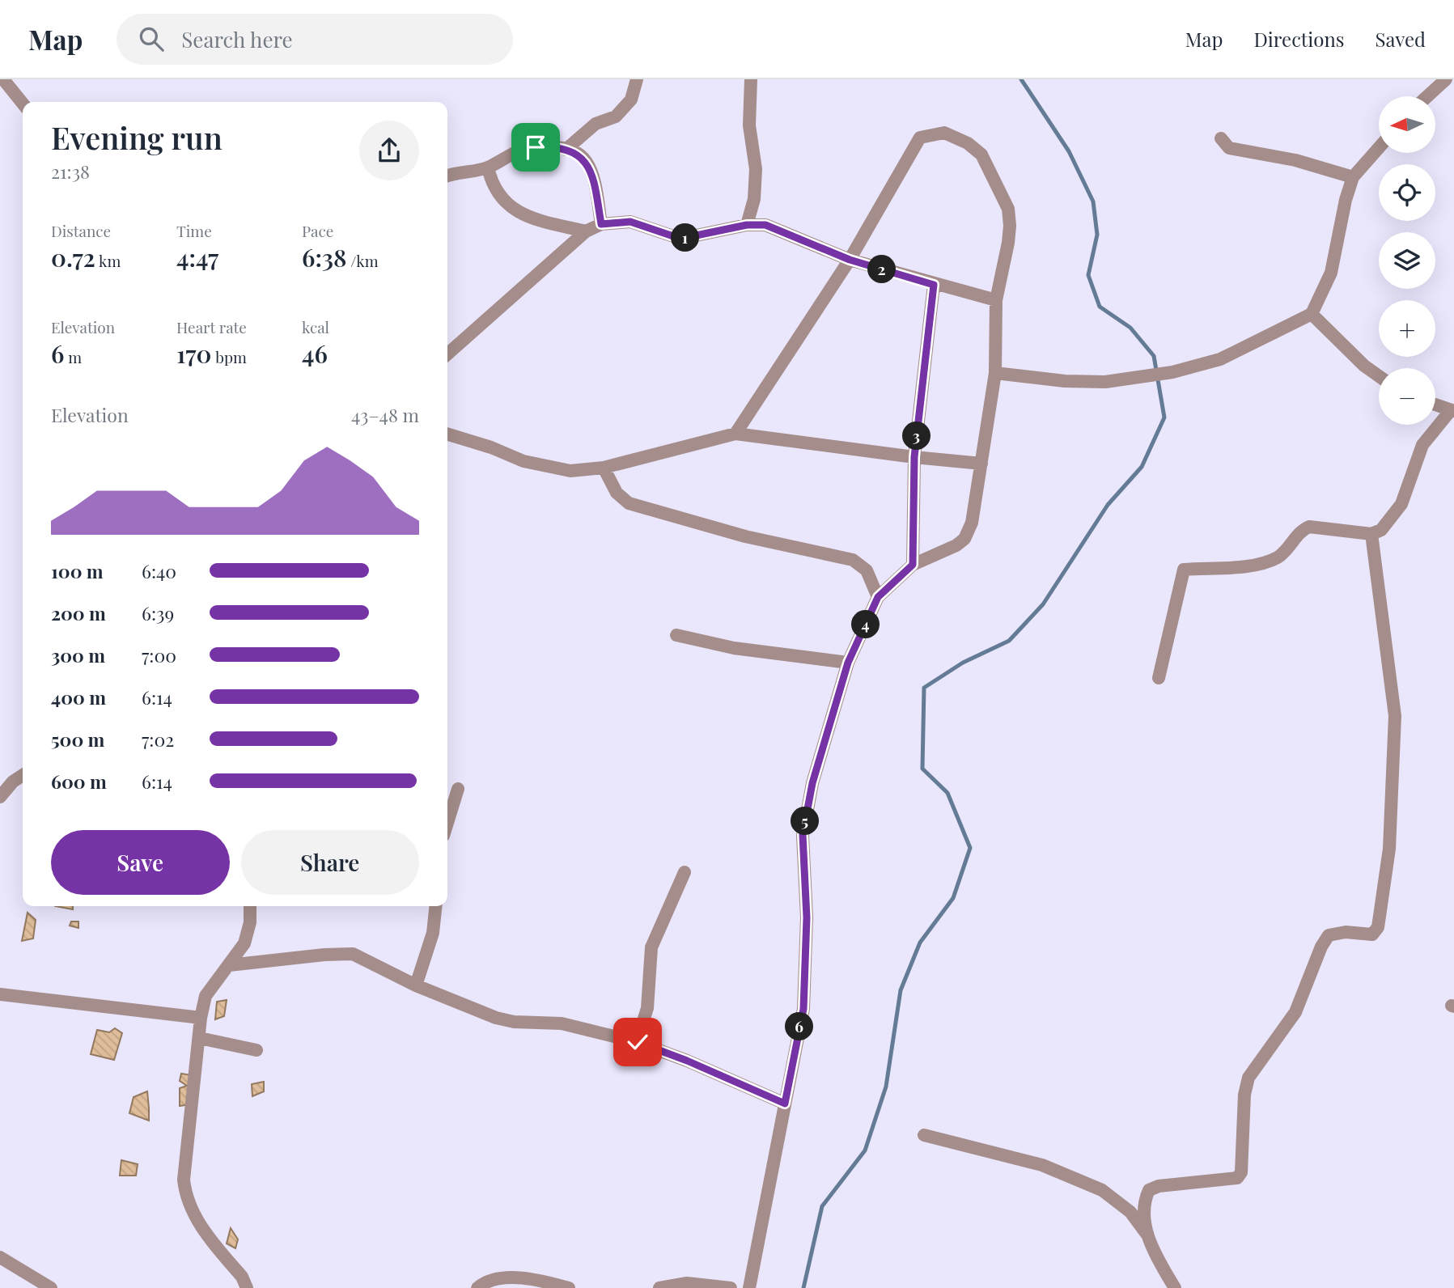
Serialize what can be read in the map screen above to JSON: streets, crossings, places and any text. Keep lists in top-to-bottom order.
{
  "north": "left",
  "page": {
    "header": "Map",
    "search": "Search here",
    "nav": ["Map", "Directions", "Saved"],
    "map_buttons": ["+", "−"],
    "heading": ["Evening run", "21:38"],
    "stats": [
      ["Distance", "0.72 km"],
      ["Time", "4:47"],
      ["Pace", "6:38 /km"],
      ["Elevation", "6 m"],
      ["Heart rate", "170 bpm"],
      ["kcal", "46"]
    ],
    "pins": [
      "1",
      "2",
      "3",
      "4",
      "5",
      "6"
    ],
    "chart": ["Elevation", "43–48 m"],
    "list": [
      {
        "name": "100 m",
        "note": "6:40"
      },
      {
        "name": "200 m",
        "note": "6:39"
      },
      {
        "name": "300 m",
        "note": "7:00"
      },
      {
        "name": "400 m",
        "note": "6:14"
      },
      {
        "name": "500 m",
        "note": "7:02"
      },
      {
        "name": "600 m",
        "note": "6:14"
      }
    ],
    "buttons": ["Save", "Share"]
  }
}
